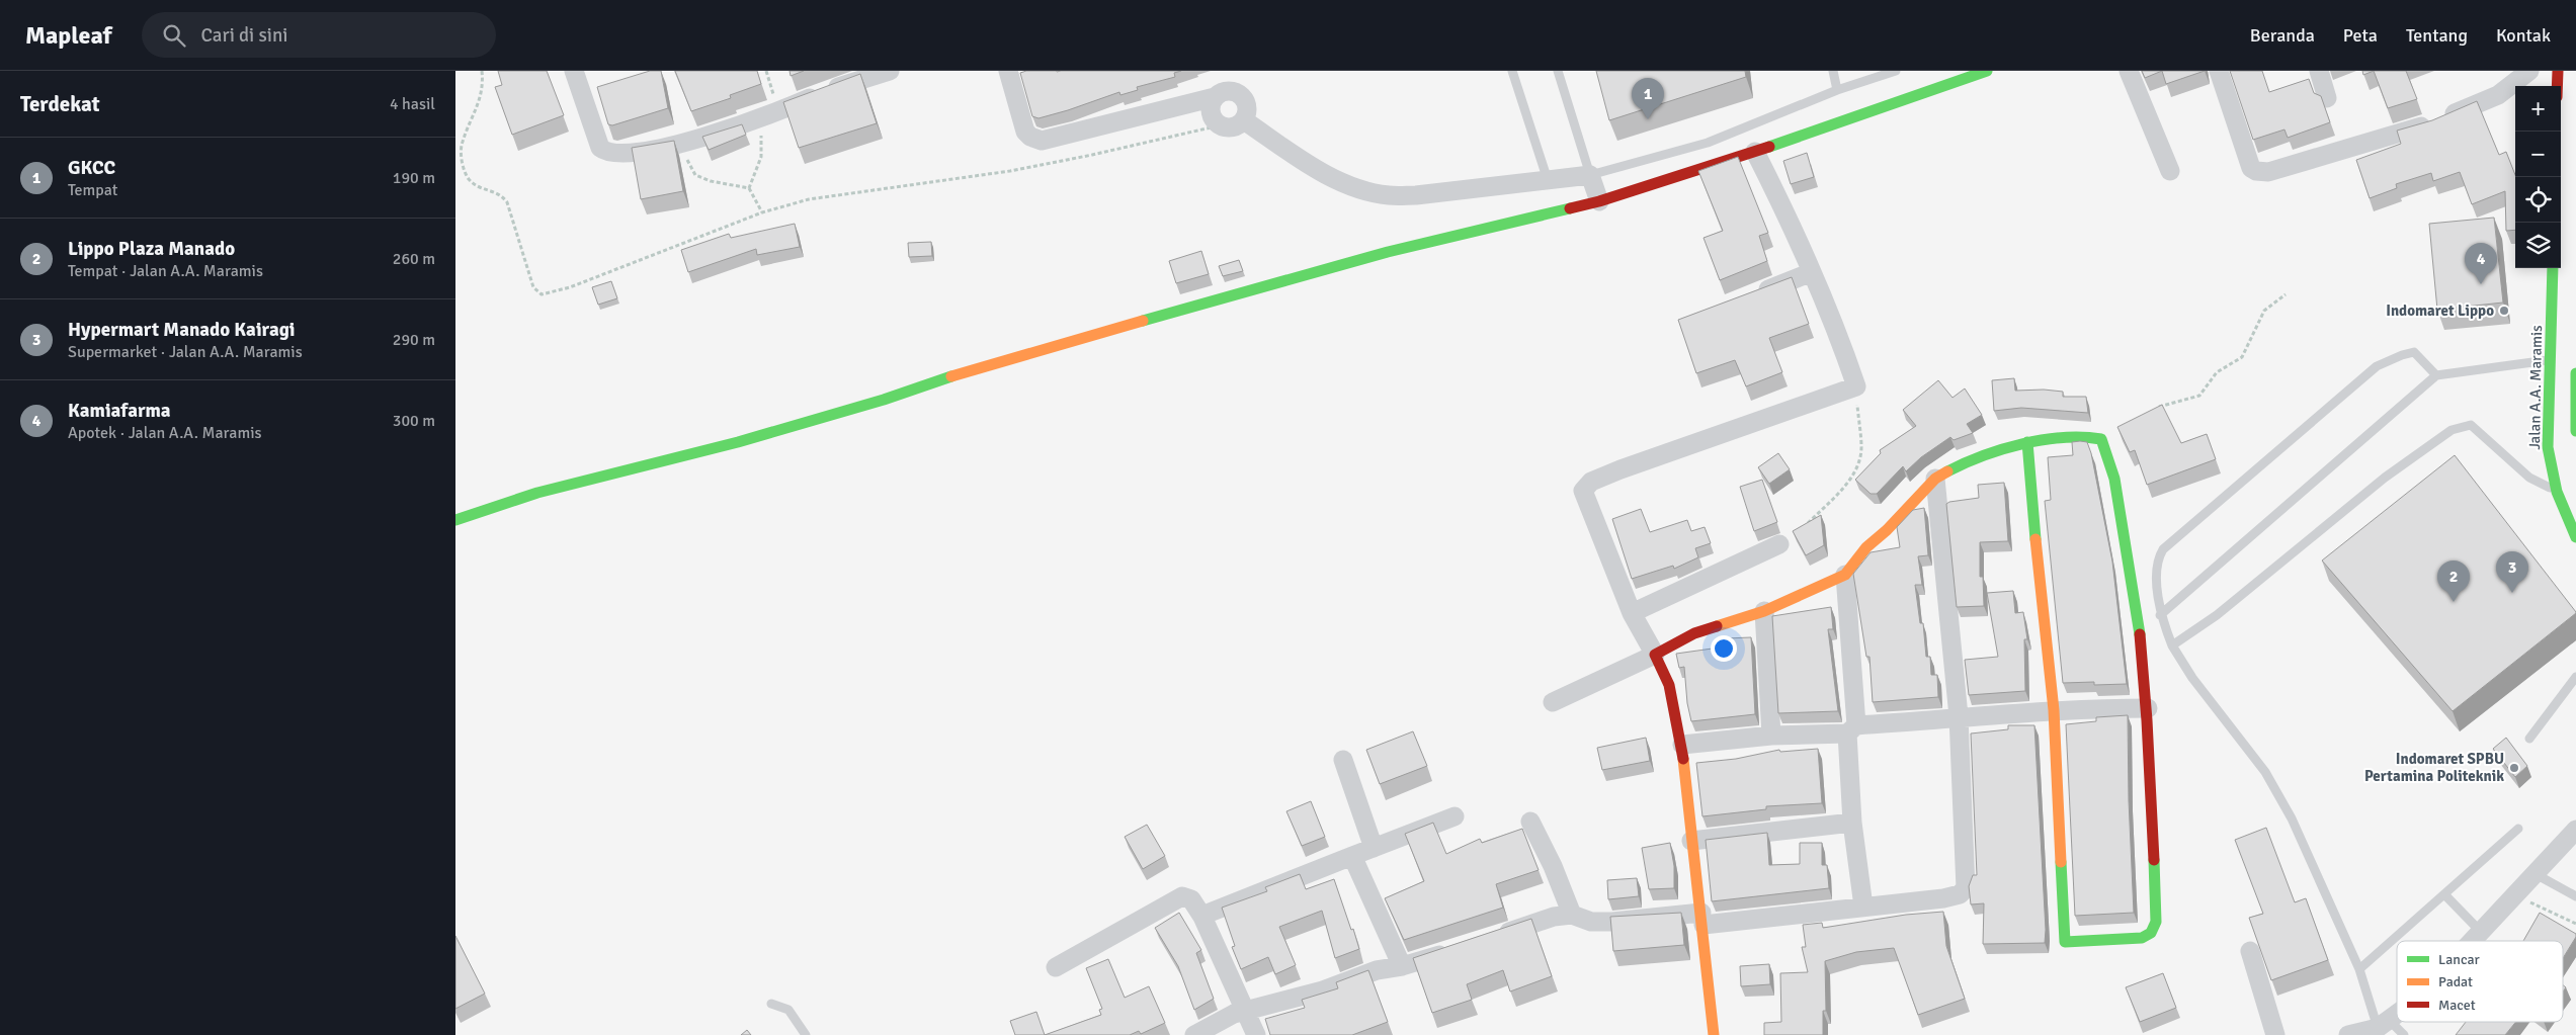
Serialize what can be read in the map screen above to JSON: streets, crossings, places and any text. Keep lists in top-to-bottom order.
{
  "streets": {
    "main road": ["Jalan A.A. Maramis"]
  },
  "places": ["Indomaret Lippo", "Indomaret SPBU Pertamina Politeknik"],
  "legend": ["Lancar", "Padat", "Macet"],
  "page": {
    "header": "Mapleaf",
    "search": "Cari di sini",
    "nav": [
      "Beranda",
      "Peta",
      "Tentang",
      "Kontak"
    ],
    "heading": ["Terdekat", "4 hasil"],
    "pins": [
      "1",
      "4",
      "3",
      "2"
    ],
    "map_buttons": ["+", "−"],
    "list": [
      {
        "mark": "1",
        "name": "GKCC",
        "note": "Tempat",
        "value": "190 m"
      },
      {
        "mark": "2",
        "name": "Lippo Plaza Manado",
        "note": "Tempat · Jalan A.A. Maramis",
        "value": "260 m"
      },
      {
        "mark": "3",
        "name": "Hypermart Manado Kairagi",
        "note": "Supermarket · Jalan A.A. Maramis",
        "value": "290 m"
      },
      {
        "mark": "4",
        "name": "Kamiafarma",
        "note": "Apotek · Jalan A.A. Maramis",
        "value": "300 m"
      }
    ]
  }
}
